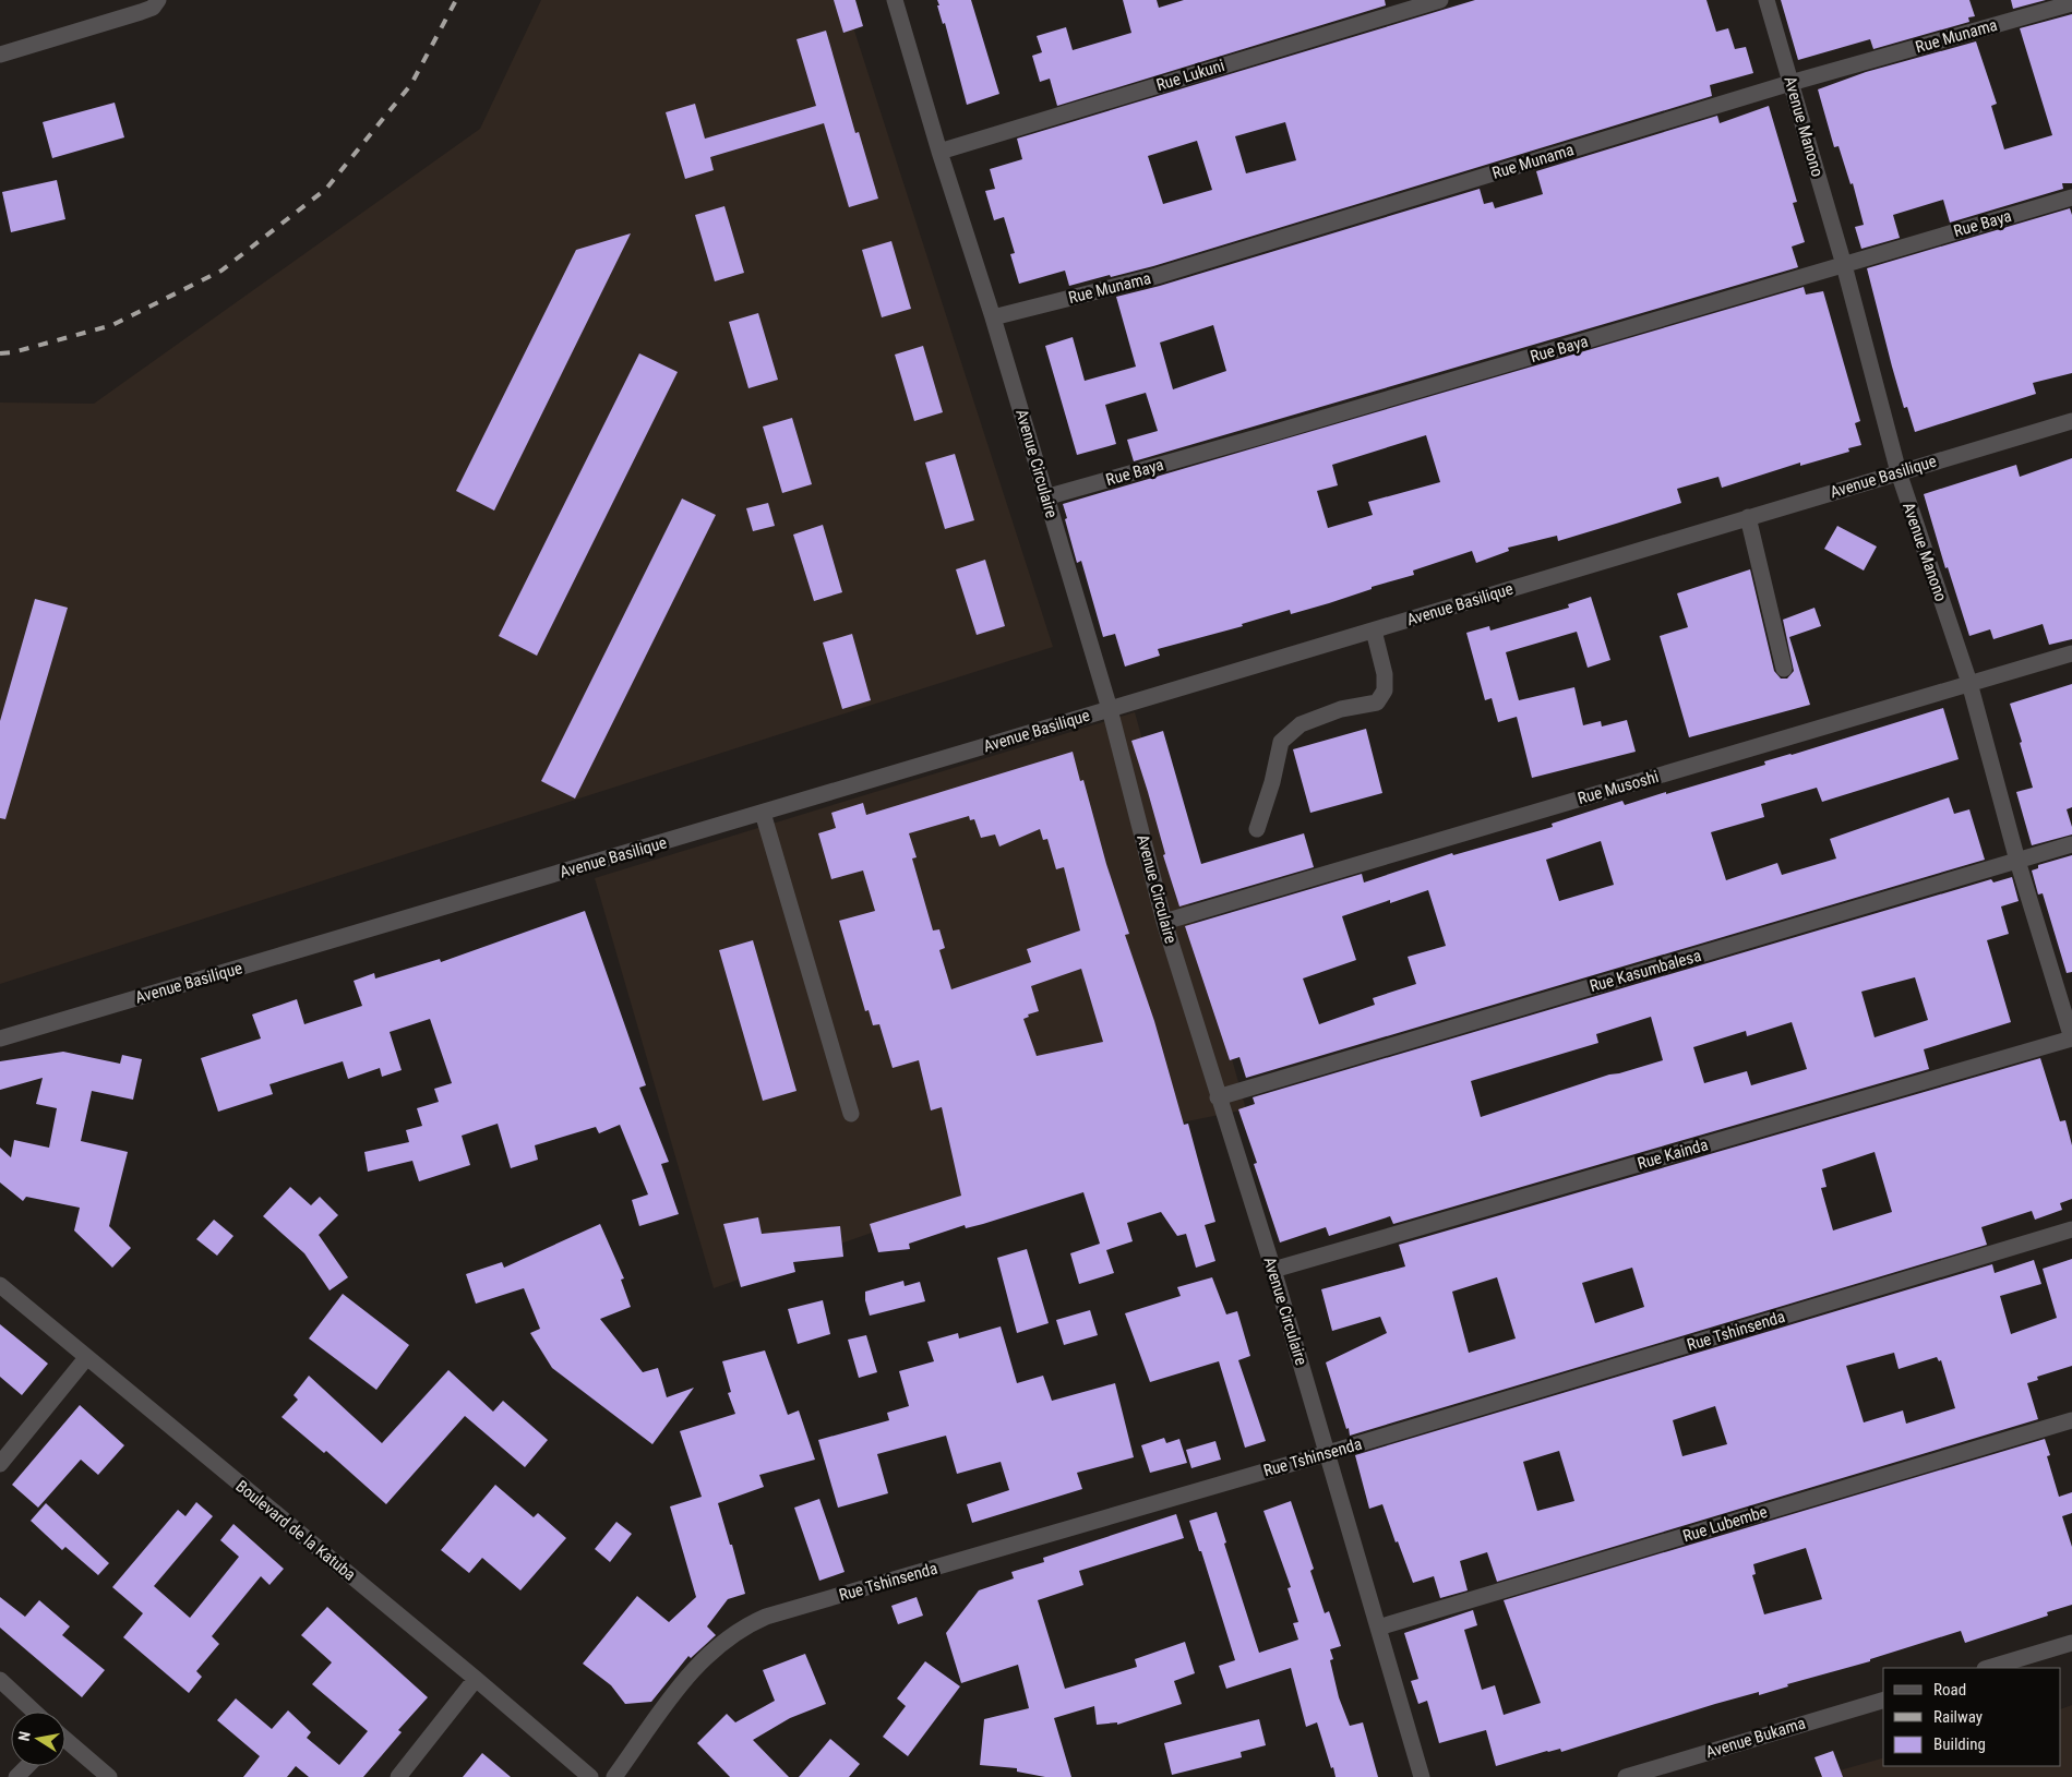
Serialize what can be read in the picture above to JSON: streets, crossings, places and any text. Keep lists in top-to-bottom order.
{
  "streets": {
    "street": [
      "Rue Munama",
      "Rue Lukuni",
      "Avenue Manono",
      "Rue Baya",
      "Avenue Circulaire",
      "Avenue Basilique",
      "Rue Musoshi",
      "Rue Kasumbalesa",
      "Rue Kainda",
      "Rue Tshinsenda",
      "Rue Lubembe",
      "Boulevard de la Katuba",
      "Avenue Bukama"
    ]
  },
  "crossings": [
    ["Rue Munama", "Avenue Manono"],
    ["Rue Munama", "Avenue Circulaire"],
    ["Rue Lukuni", "Avenue Circulaire"],
    ["Avenue Manono", "Rue Baya"],
    ["Avenue Manono", "Avenue Basilique"],
    ["Avenue Manono", "Rue Musoshi"],
    ["Avenue Manono", "Rue Kasumbalesa"],
    ["Avenue Manono", "Rue Kainda"],
    ["Rue Baya", "Avenue Circulaire"],
    ["Avenue Circulaire", "Avenue Basilique"],
    ["Avenue Circulaire", "Rue Musoshi"],
    ["Avenue Circulaire", "Rue Kasumbalesa"],
    ["Avenue Circulaire", "Rue Kainda"],
    ["Avenue Circulaire", "Rue Tshinsenda"],
    ["Avenue Circulaire", "Rue Lubembe"]
  ],
  "legend": ["Road", "Railway", "Building"],
  "north": "left"
}
